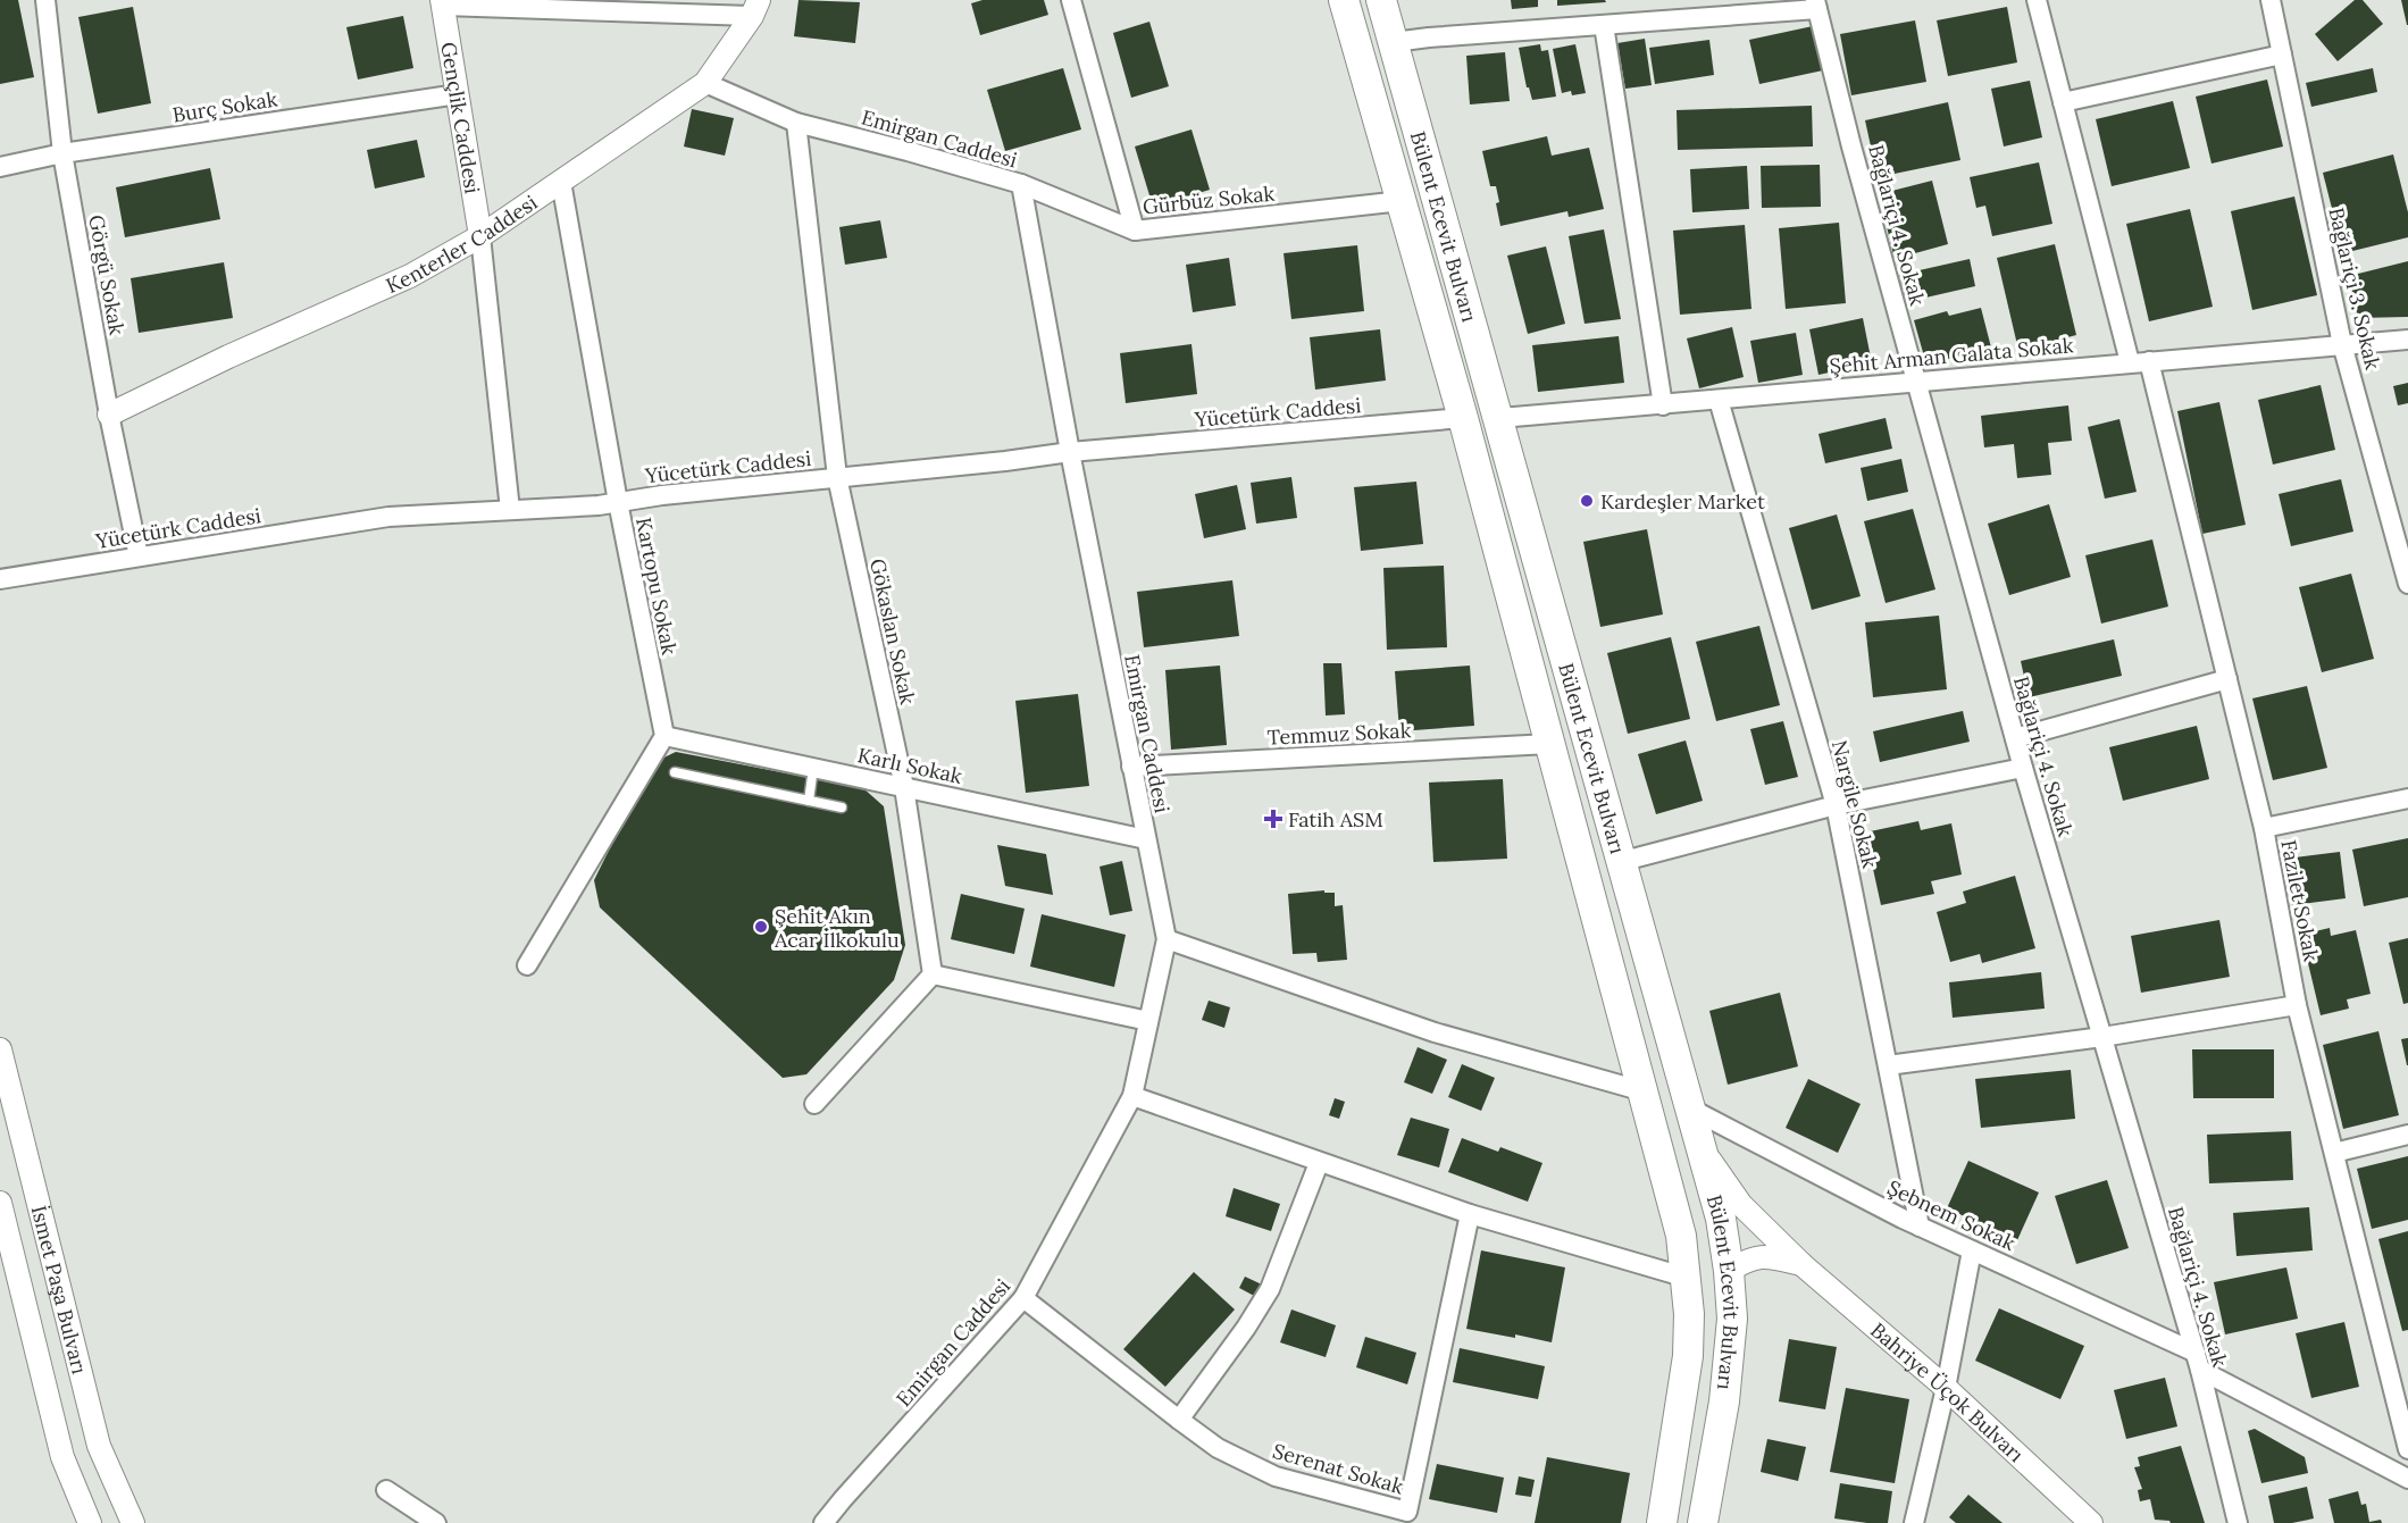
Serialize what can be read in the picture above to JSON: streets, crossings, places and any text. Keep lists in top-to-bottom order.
{
  "streets": {
    "main road": ["Bülent Ecevit Bulvarı"],
    "street": [
      "Burç Sokak",
      "Gençlik Caddesi",
      "Emirgan Caddesi",
      "Gürbüz Sokak",
      "Bağlariçi 4. Sokak",
      "Kenterler Caddesi",
      "Görgü Sokak",
      "Bağlariçi 3. Sokak",
      "Şehit Arman Galata Sokak",
      "Yücetürk Caddesi",
      "Kartopu Sokak",
      "Gökaslan Sokak",
      "Temmuz Sokak",
      "Karlı Sokak",
      "Nargile Sokak",
      "Fazilet Sokak",
      "Şebnem Sokak",
      "İsmet Paşa Bulvarı",
      "Bahriye Üçok Bulvarı",
      "Serenat Sokak"
    ]
  },
  "crossings": [
    ["Burç Sokak", "Gençlik Caddesi"],
    ["Burç Sokak", "Görgü Sokak"],
    ["Gençlik Caddesi", "Kenterler Caddesi"],
    ["Emirgan Caddesi", "Kenterler Caddesi"],
    ["Emirgan Caddesi", "Yücetürk Caddesi"],
    ["Emirgan Caddesi", "Gökaslan Sokak"],
    ["Emirgan Caddesi", "Temmuz Sokak"],
    ["Emirgan Caddesi", "Karlı Sokak"],
    ["Gürbüz Sokak", "Bülent Ecevit Bulvarı"],
    ["Bülent Ecevit Bulvarı", "Şehit Arman Galata Sokak"],
    ["Bülent Ecevit Bulvarı", "Yücetürk Caddesi"],
    ["Bülent Ecevit Bulvarı", "Temmuz Sokak"],
    ["Bülent Ecevit Bulvarı", "Şebnem Sokak"],
    ["Bülent Ecevit Bulvarı", "Bahriye Üçok Bulvarı"],
    ["Bağlariçi 4. Sokak", "Şehit Arman Galata Sokak"],
    ["Bağlariçi 4. Sokak", "Şebnem Sokak"],
    ["Kenterler Caddesi", "Görgü Sokak"],
    ["Kenterler Caddesi", "Kartopu Sokak"],
    ["Görgü Sokak", "Yücetürk Caddesi"],
    ["Bağlariçi 3. Sokak", "Şehit Arman Galata Sokak"],
    ["Şehit Arman Galata Sokak", "Nargile Sokak"],
    ["Şehit Arman Galata Sokak", "Fazilet Sokak"],
    ["Yücetürk Caddesi", "Kartopu Sokak"],
    ["Yücetürk Caddesi", "Gökaslan Sokak"],
    ["Kartopu Sokak", "Karlı Sokak"],
    ["Gökaslan Sokak", "Karlı Sokak"],
    ["Nargile Sokak", "Şebnem Sokak"]
  ],
  "places": {
    "other": ["Kardeşler Market", "Şehit Akın Acar İlkokulu"],
    "health": ["Fatih ASM"]
  }
}
